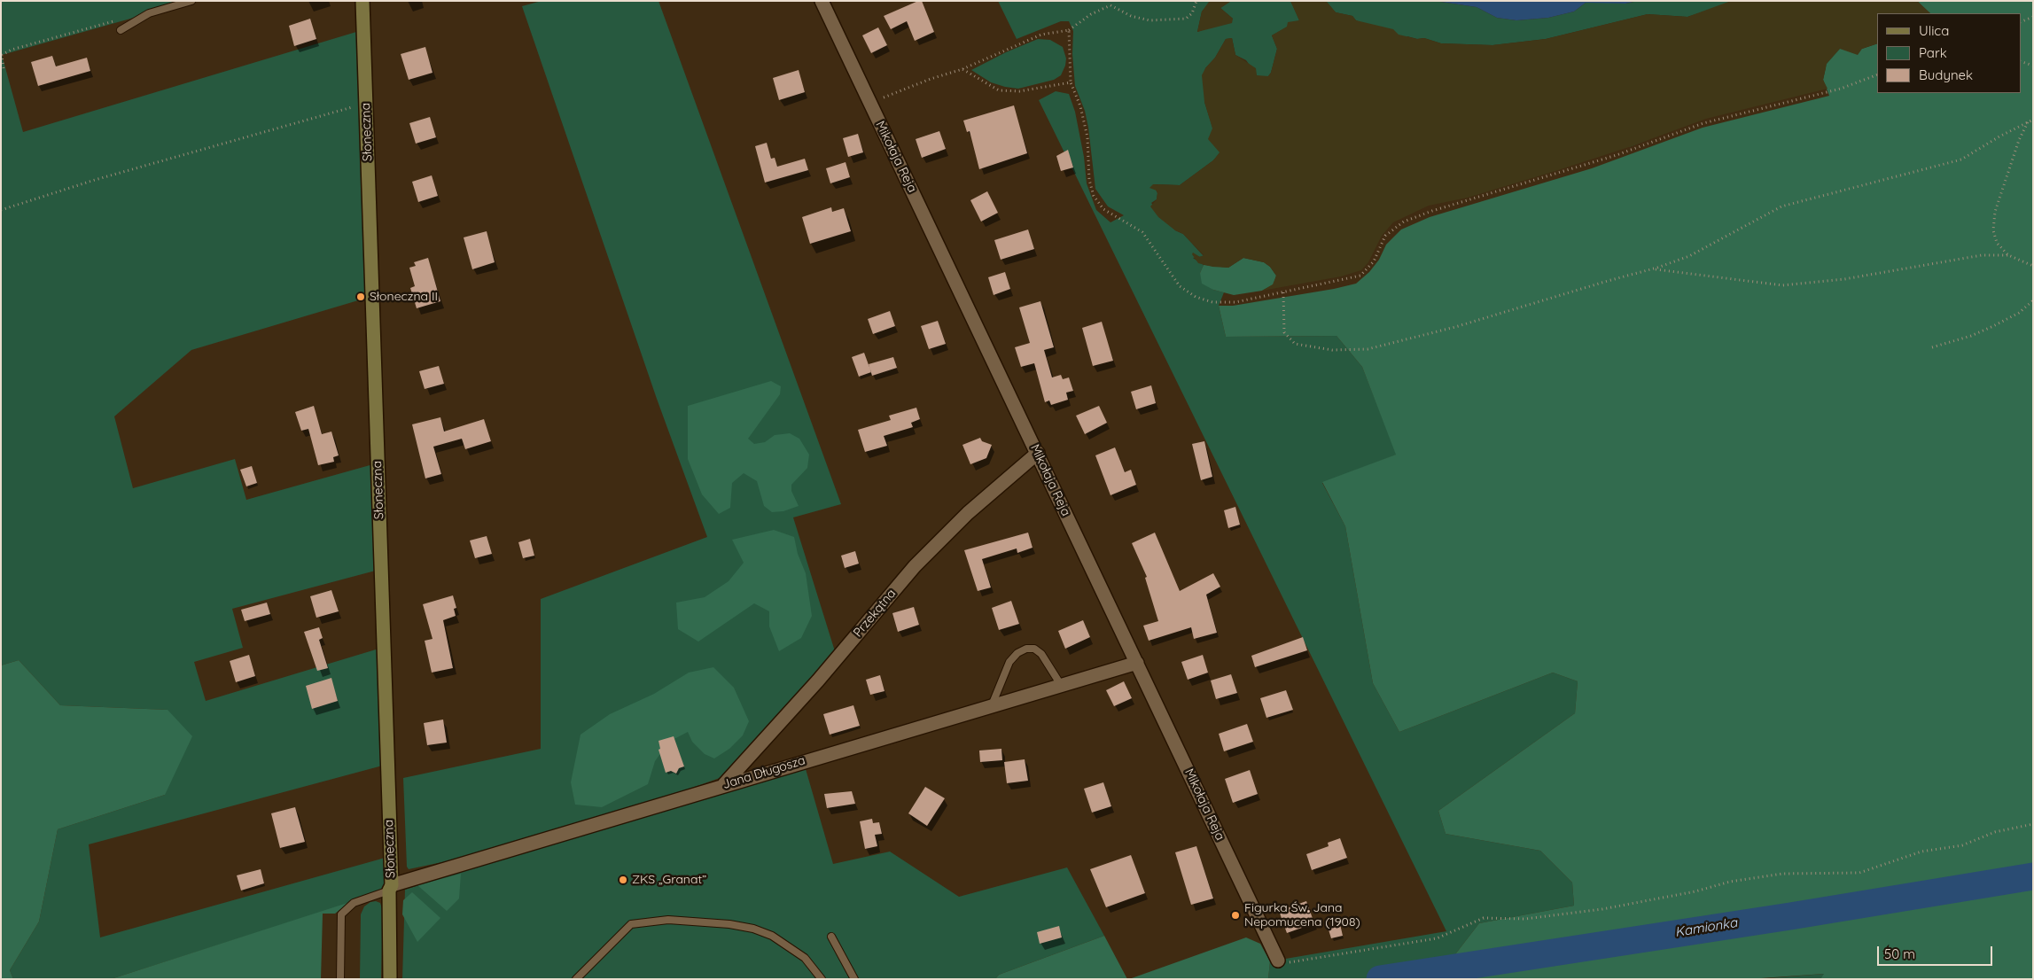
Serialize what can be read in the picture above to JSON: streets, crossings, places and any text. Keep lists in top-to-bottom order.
{
  "streets": {
    "street": [
      "Słoneczna",
      "Mikołaja Reja",
      "Przekątna",
      "Jana Długosza"
    ]
  },
  "crossings": [
    ["Słoneczna", "Jana Długosza"],
    ["Mikołaja Reja", "Przekątna"],
    ["Mikołaja Reja", "Jana Długosza"],
    ["Przekątna", "Jana Długosza"]
  ],
  "water": ["Kamionka"],
  "places": ["Słoneczna II", "ZKS „Granat”", "Figurka Św. Jana Nepomucena (1908)"],
  "legend": ["Ulica", "Park", "Budynek"],
  "scale_bar": "50 m"
}
